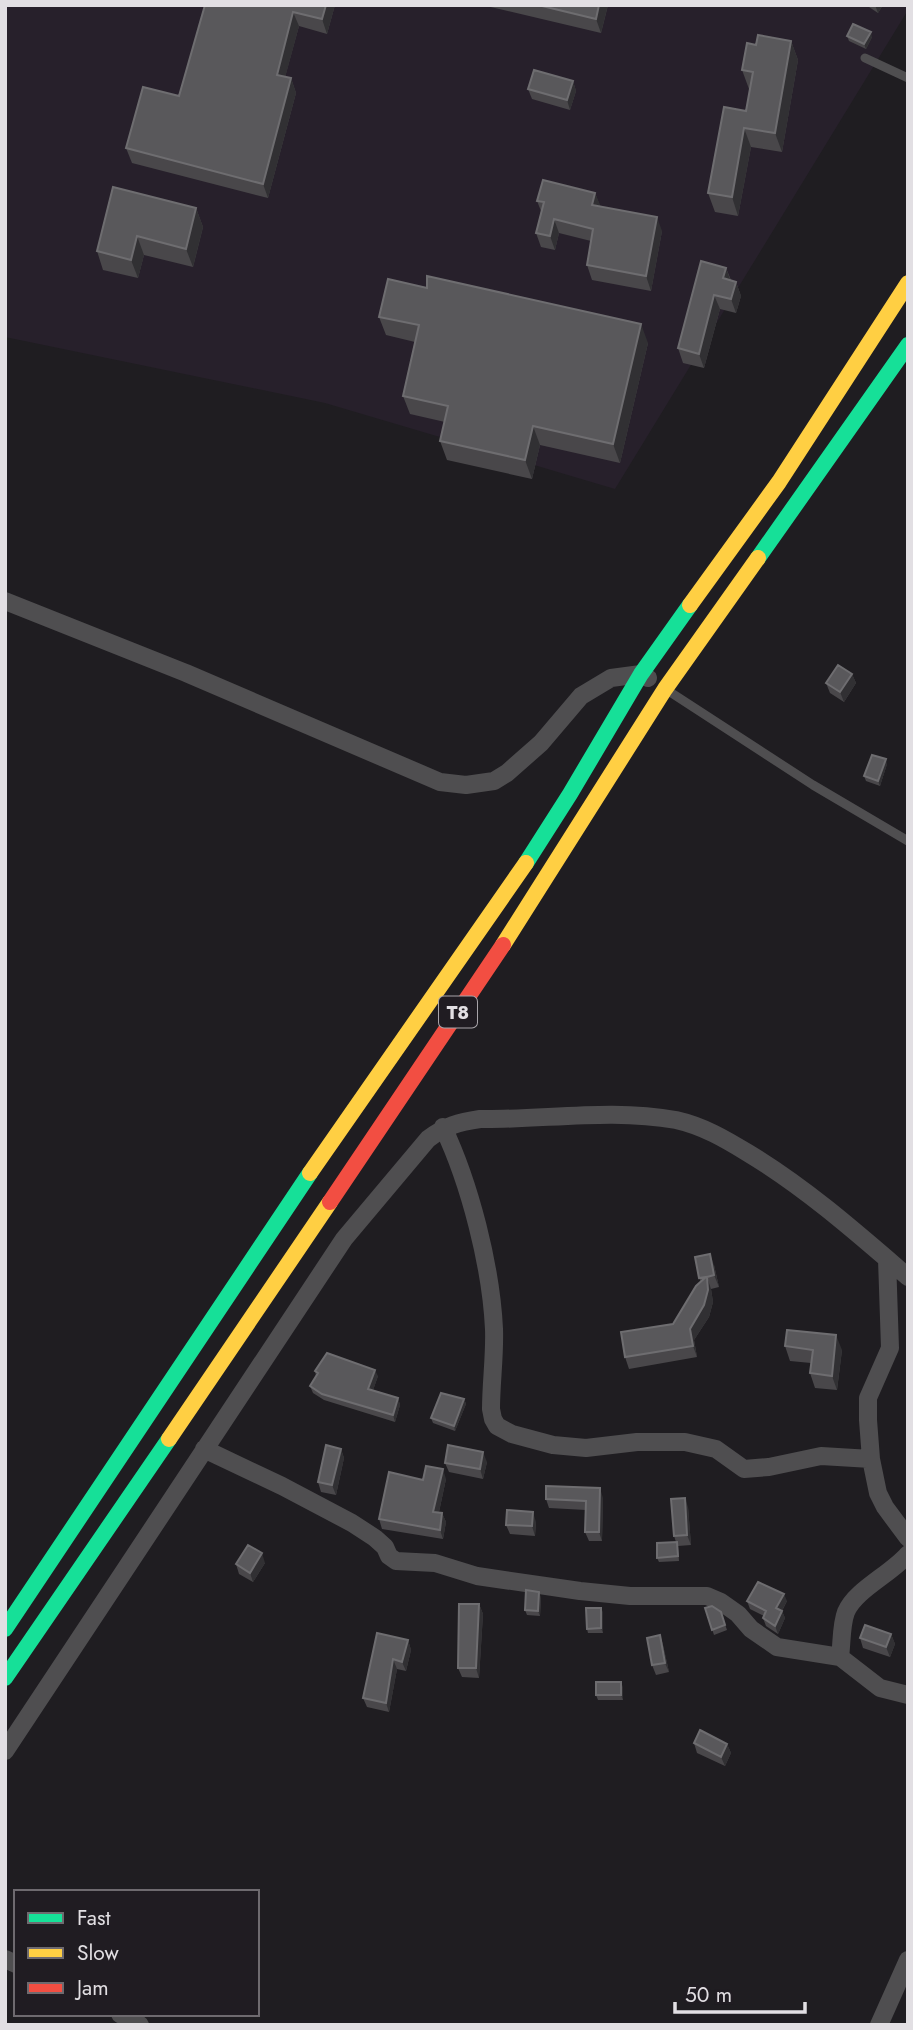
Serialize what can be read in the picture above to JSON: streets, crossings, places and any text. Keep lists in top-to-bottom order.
{
  "streets": {
    "main road": ["T8"]
  },
  "legend": ["Fast", "Slow", "Jam"],
  "scale_bar": "50 m"
}
